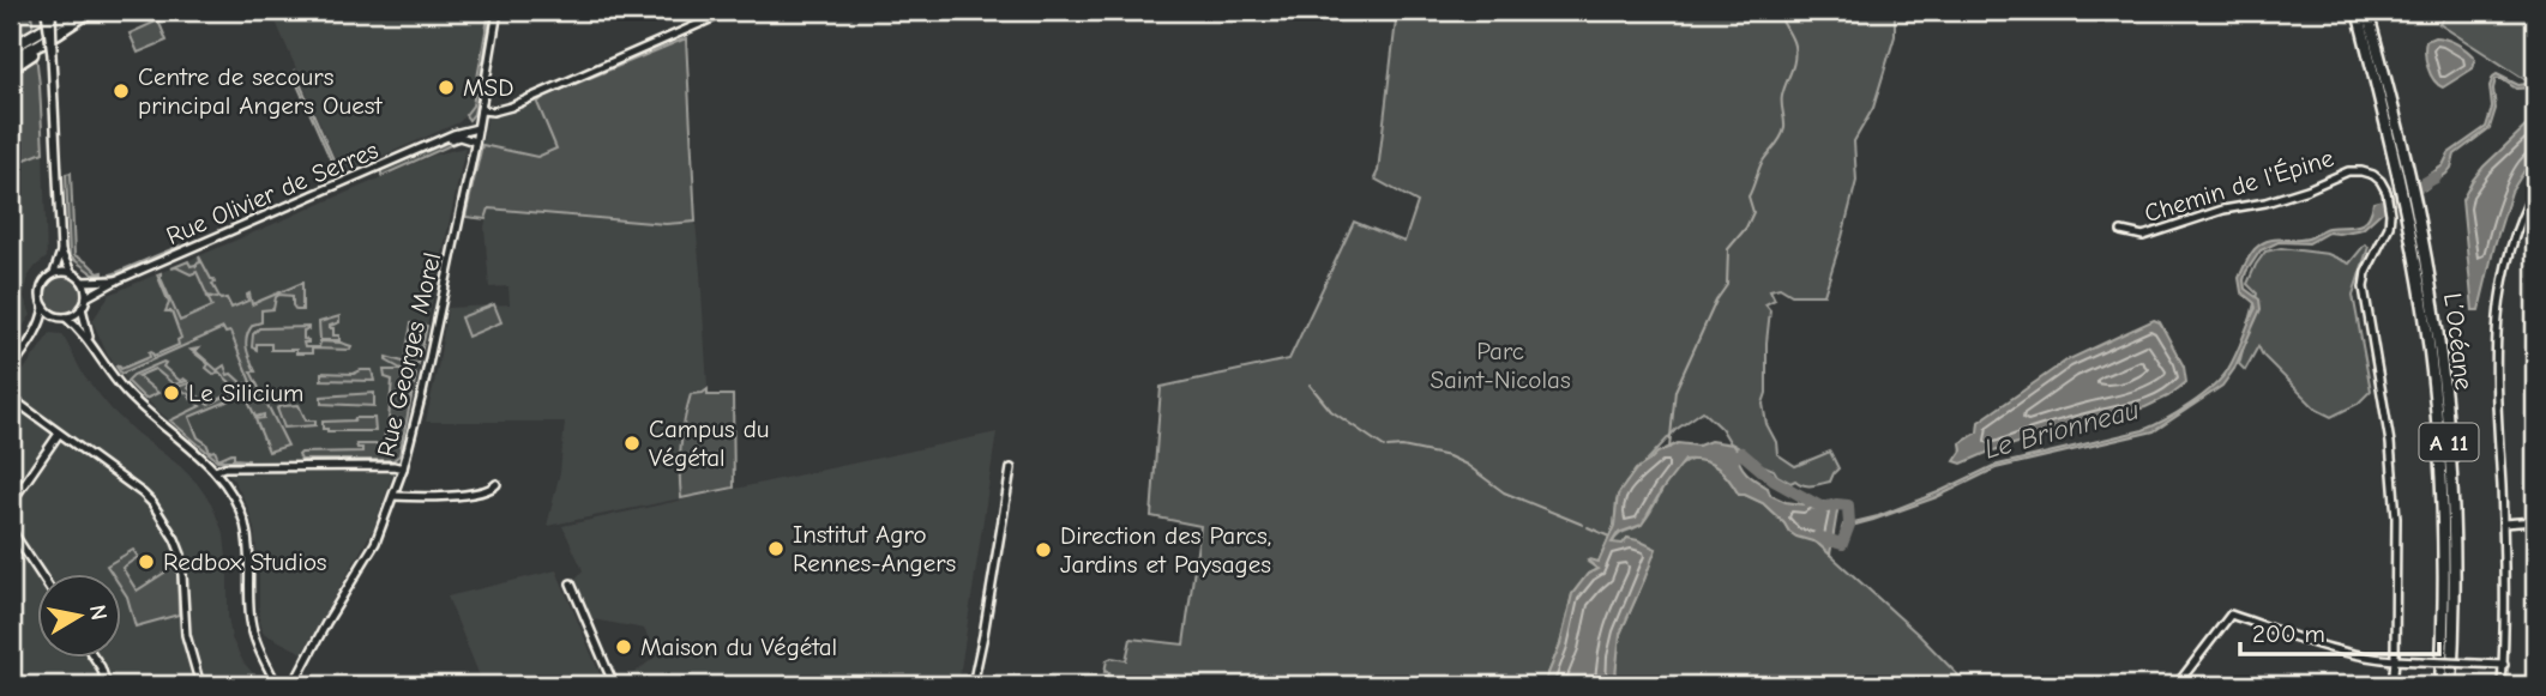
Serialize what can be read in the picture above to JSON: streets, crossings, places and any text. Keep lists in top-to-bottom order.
{
  "streets": {
    "highway": ["L’Océane", "A 11"],
    "street": ["Chemin de l'Épine", "Rue Olivier de Serres", "Rue Georges Morel"]
  },
  "crossings": [
    ["Rue Olivier de Serres", "Rue Georges Morel"]
  ],
  "water": ["Le Brionneau"],
  "parks": ["Parc Saint-Nicolas"],
  "places": [
    "MSD",
    "Centre de secours principal Angers Ouest",
    "Le Silicium",
    "Campus du Végétal",
    "Institut Agro Rennes-Angers",
    "Direction des Parcs, Jardins et Paysages",
    "Redbox Studios",
    "Maison du Végétal"
  ],
  "scale_bar": "200 m",
  "north": "right"
}
